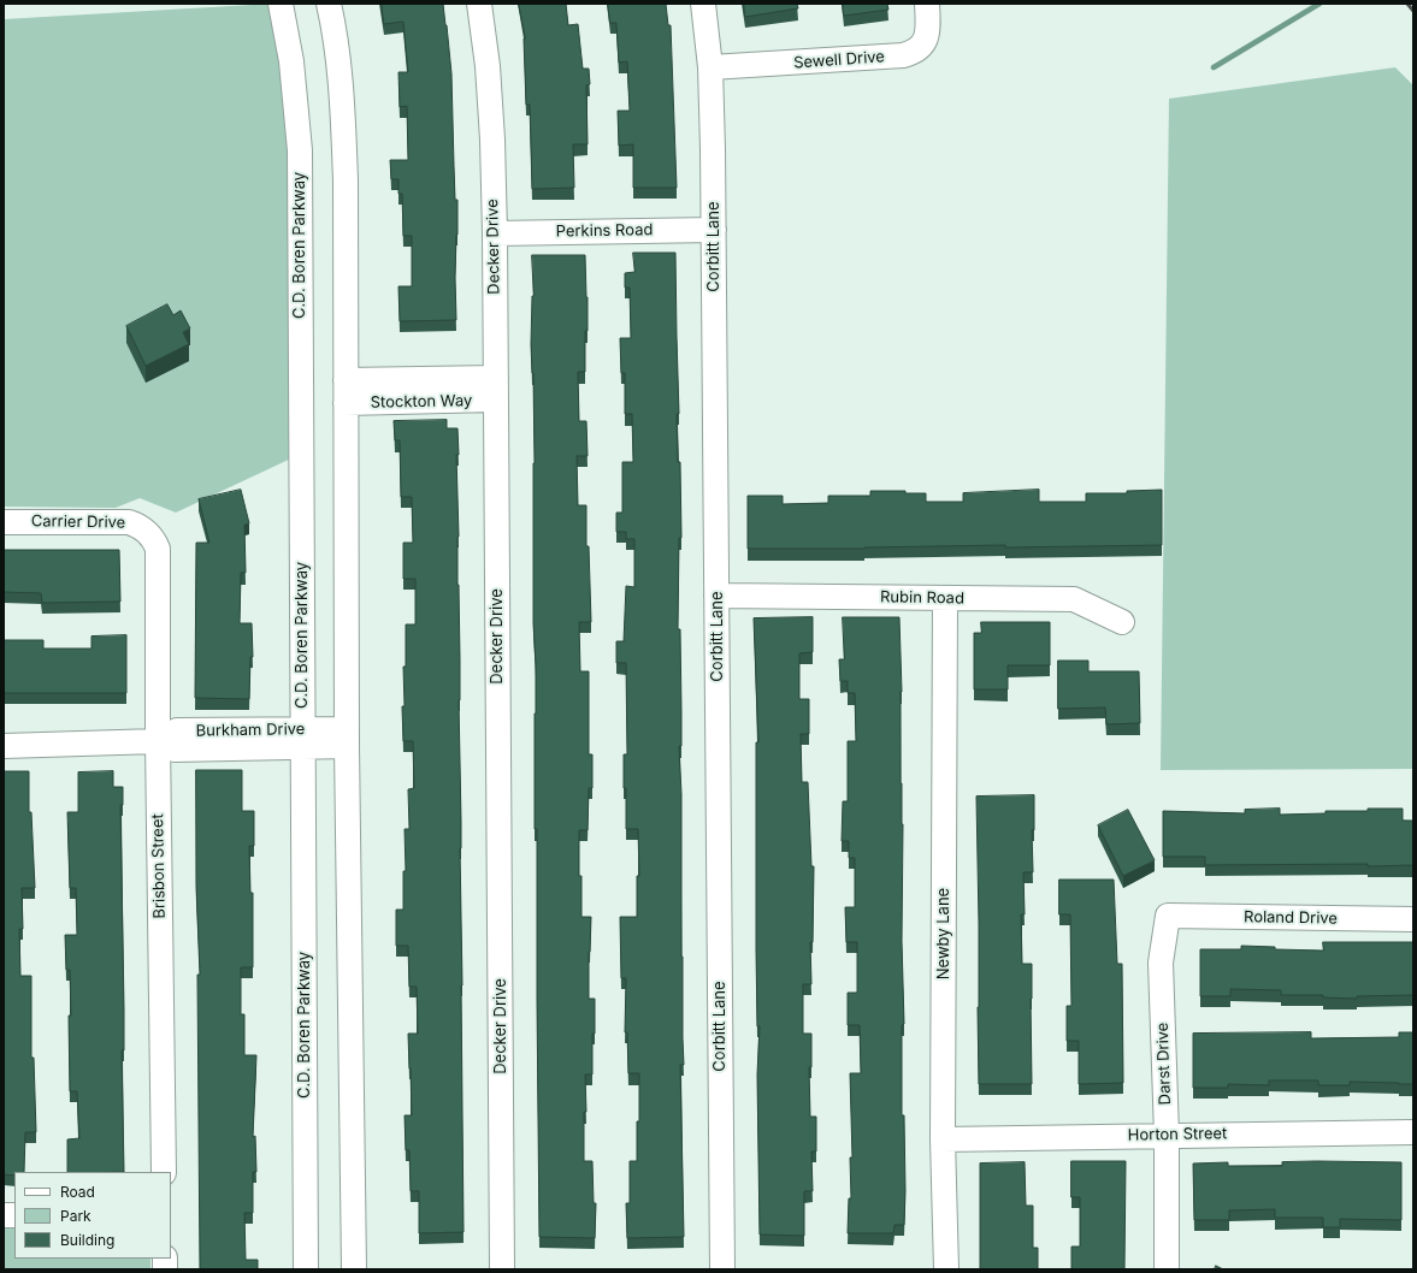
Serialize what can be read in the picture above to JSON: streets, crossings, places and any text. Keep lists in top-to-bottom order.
{
  "streets": {
    "street": [
      "Sewell Drive",
      "Perkins Road",
      "C.D. Boren Parkway",
      "Decker Drive",
      "Corbitt Lane",
      "Stockton Way",
      "Carrier Drive",
      "Rubin Road",
      "Burkham Drive",
      "Brisbon Street",
      "Roland Drive",
      "Newby Lane",
      "Darst Drive",
      "Horton Street"
    ]
  },
  "crossings": [
    ["Sewell Drive", "Corbitt Lane"],
    ["Perkins Road", "Decker Drive"],
    ["Perkins Road", "Corbitt Lane"],
    ["C.D. Boren Parkway", "Burkham Drive"],
    ["Decker Drive", "Stockton Way"],
    ["Corbitt Lane", "Rubin Road"],
    ["Carrier Drive", "Brisbon Street"],
    ["Rubin Road", "Newby Lane"],
    ["Burkham Drive", "Brisbon Street"],
    ["Roland Drive", "Darst Drive"],
    ["Newby Lane", "Horton Street"],
    ["Darst Drive", "Horton Street"]
  ],
  "legend": ["Road", "Park", "Building"]
}
